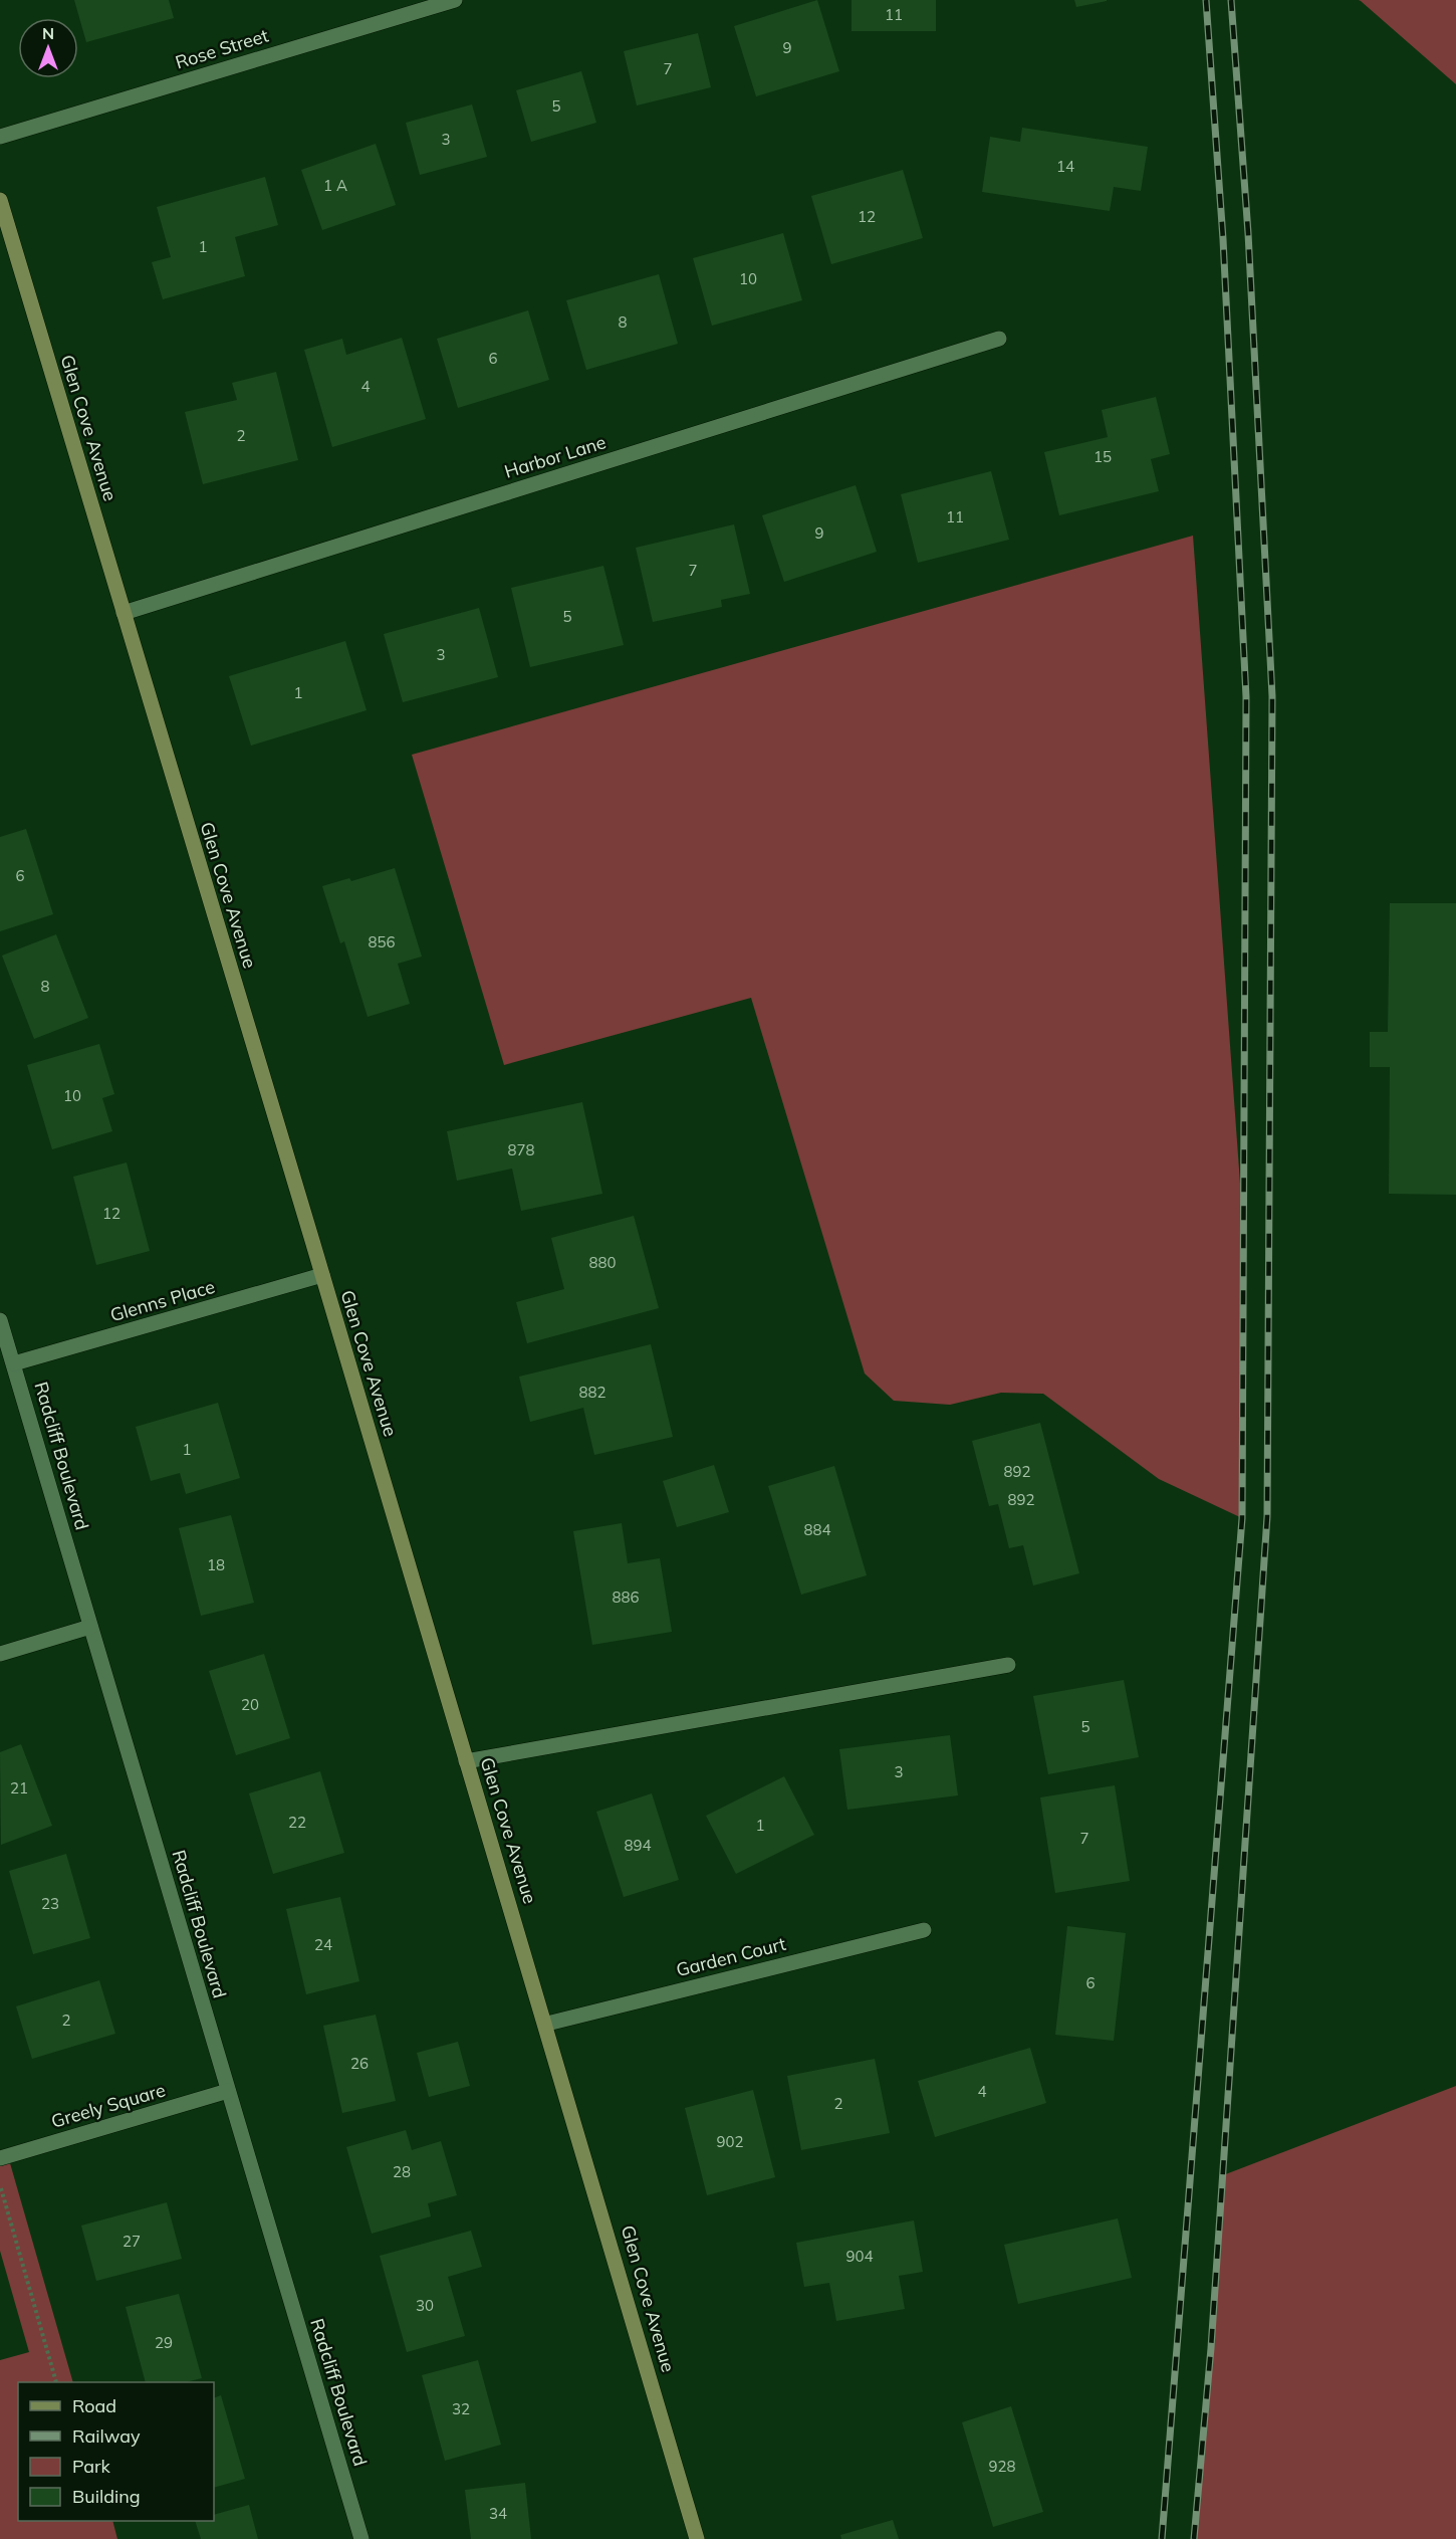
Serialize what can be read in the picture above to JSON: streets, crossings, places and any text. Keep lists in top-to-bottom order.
{
  "streets": {
    "main road": ["Glen Cove Avenue"],
    "street": [
      "Rose Street",
      "Harbor Lane",
      "Glenns Place",
      "Radcliff Boulevard",
      "Garden Court",
      "Greely Square"
    ]
  },
  "crossings": [
    ["Glen Cove Avenue", "Harbor Lane"],
    ["Glen Cove Avenue", "Glenns Place"],
    ["Glen Cove Avenue", "Garden Court"],
    ["Glenns Place", "Radcliff Boulevard"],
    ["Radcliff Boulevard", "Greely Square"]
  ],
  "house_numbers": [
    "11",
    "9",
    "7",
    "5",
    "3",
    "14",
    "1 A",
    "12",
    "1",
    "10",
    "8",
    "6",
    "4",
    "2",
    "15",
    "11",
    "9",
    "7",
    "5",
    "3",
    "1",
    "6",
    "856",
    "8",
    "10",
    "878",
    "12",
    "880",
    "882",
    "1",
    "892",
    "892",
    "884",
    "18",
    "886",
    "20",
    "5",
    "3",
    "21",
    "22",
    "1",
    "7",
    "894",
    "23",
    "24",
    "6",
    "2",
    "26",
    "4",
    "2",
    "902",
    "28",
    "27",
    "904",
    "30",
    "29",
    "32",
    "928",
    "34"
  ],
  "legend": [
    "Road",
    "Railway",
    "Park",
    "Building"
  ],
  "north": "top"
}
